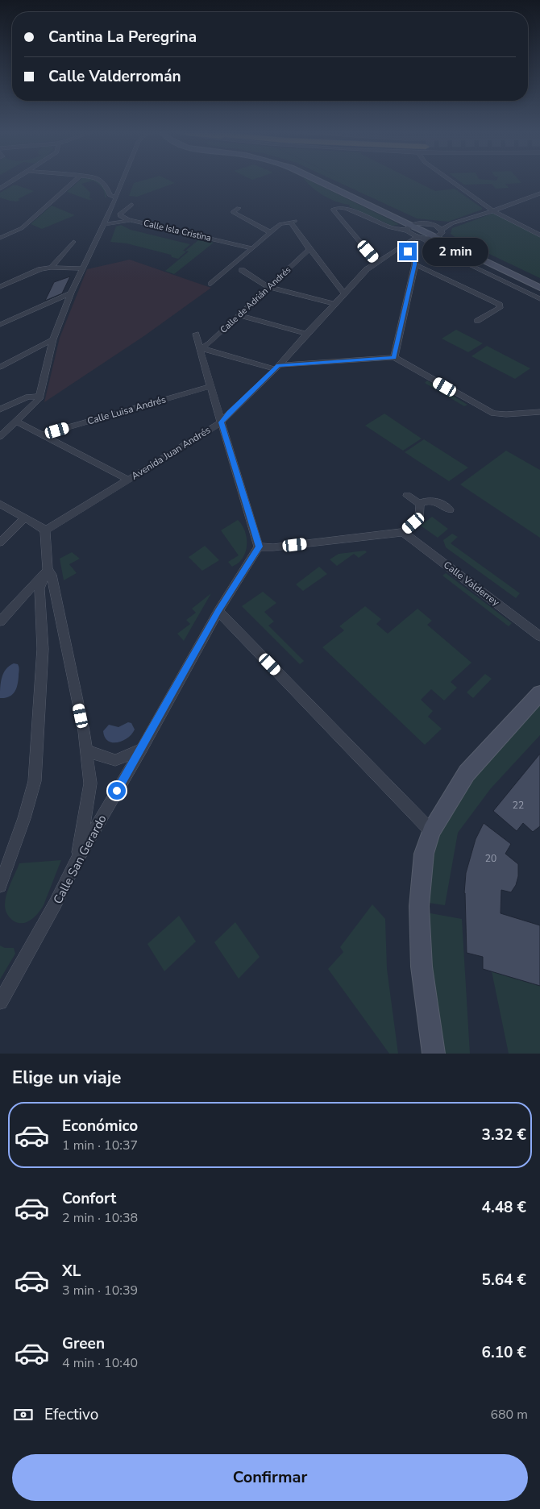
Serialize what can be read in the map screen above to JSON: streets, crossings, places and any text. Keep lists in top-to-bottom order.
{
  "streets": {
    "street": [
      "Calle Isla Cristina",
      "Calle de Adrián Andrés",
      "Calle Luisa Andrés",
      "Avenida Juan Andrés",
      "Calle Valderrey",
      "Calle San Gerardo"
    ]
  },
  "house_numbers": ["22", "20"],
  "page": {
    "banner": ["Cantina La Peregrina", "Calle Valderromán"],
    "bubble": "2 min",
    "heading": "Elige un viaje",
    "list": [
      {
        "name": "Económico",
        "note": "1 min · 10:37",
        "value": "3.32 €"
      },
      {
        "name": "Confort",
        "note": "2 min · 10:38",
        "value": "4.48 €"
      },
      {
        "name": "XL",
        "note": "3 min · 10:39",
        "value": "5.64 €"
      },
      {
        "name": "Green",
        "note": "4 min · 10:40",
        "value": "6.10 €"
      }
    ],
    "pay": ["Efectivo", "680 m"],
    "buttons": "Confirmar"
  }
}
